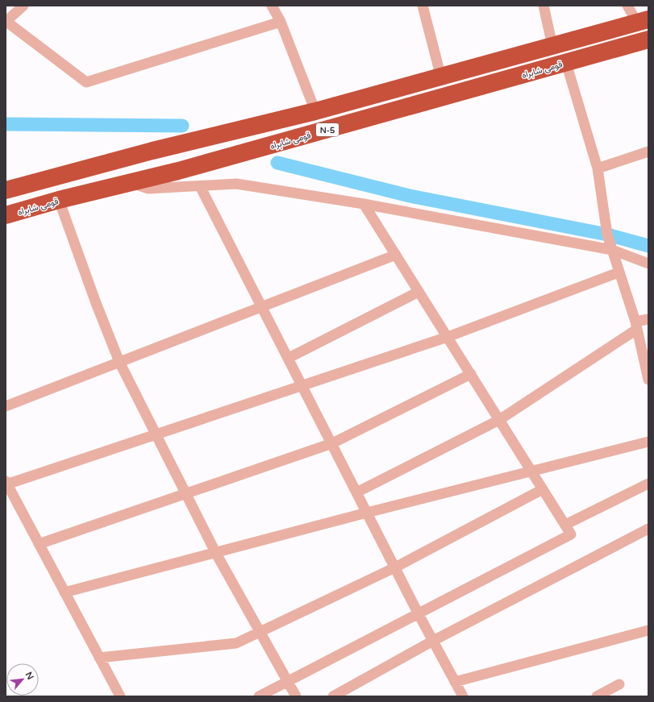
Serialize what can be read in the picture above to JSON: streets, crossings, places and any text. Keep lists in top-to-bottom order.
{
  "streets": {
    "highway": ["قومی شاہراہ", "N-5"]
  },
  "north": "top right"
}
